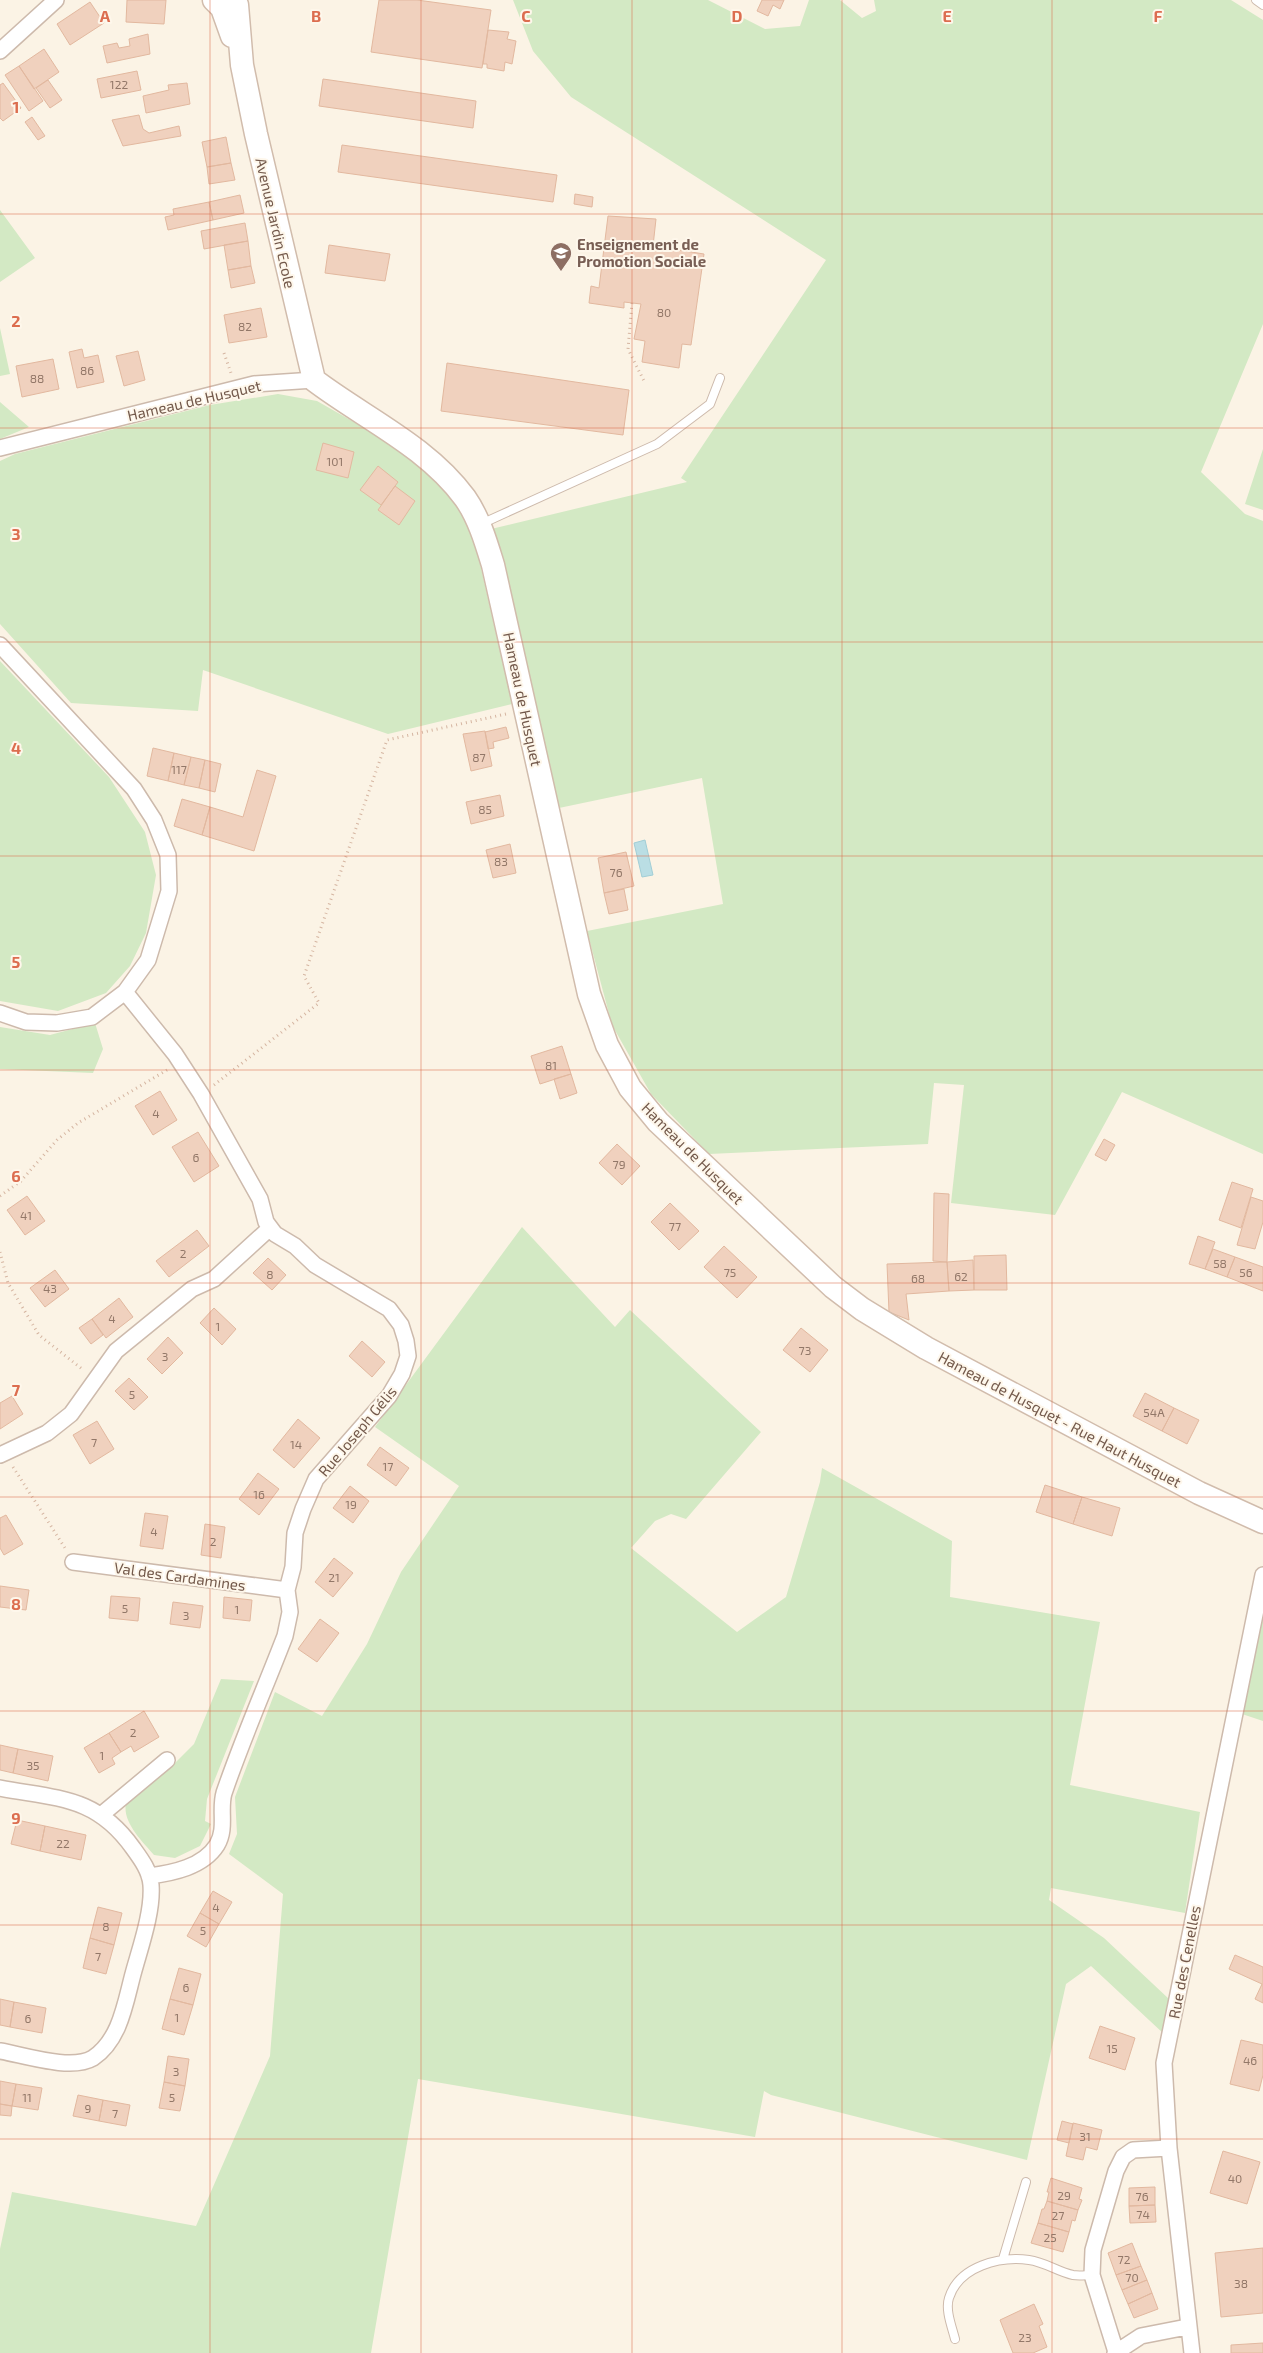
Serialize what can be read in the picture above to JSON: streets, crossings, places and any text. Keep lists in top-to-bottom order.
{
  "streets": {
    "street": [
      "Avenue Jardin Ecole",
      "Hameau de Husquet",
      "Hameau de Husquet - Rue Haut Husquet",
      "Rue Joseph Gélis",
      "Val des Cardamines",
      "Rue des Cenelles"
    ]
  },
  "crossings": [
    ["Avenue Jardin Ecole", "Hameau de Husquet"],
    ["Hameau de Husquet", "Hameau de Husquet - Rue Haut Husquet"],
    ["Rue Joseph Gélis", "Val des Cardamines"]
  ],
  "places": {
    "school or university": ["Enseignement de Promotion Sociale"]
  },
  "house_numbers": [
    "122",
    "80",
    "82",
    "86",
    "88",
    "101",
    "87",
    "117",
    "85",
    "83",
    "76",
    "81",
    "4",
    "6",
    "79",
    "41",
    "77",
    "2",
    "58",
    "75",
    "56",
    "8",
    "62",
    "68",
    "43",
    "4",
    "1",
    "73",
    "3",
    "5",
    "54A",
    "7",
    "14",
    "17",
    "16",
    "19",
    "4",
    "2",
    "21",
    "5",
    "1",
    "3",
    "2",
    "1",
    "35",
    "22",
    "4",
    "8",
    "5",
    "7",
    "6",
    "1",
    "6",
    "15",
    "46",
    "3",
    "11",
    "5",
    "9",
    "7",
    "31",
    "40",
    "29",
    "76",
    "74",
    "27",
    "25",
    "72",
    "70",
    "38",
    "23"
  ],
  "grid": {
    "columns": [
      "A",
      "B",
      "C",
      "D",
      "E",
      "F"
    ],
    "rows": [
      "1",
      "2",
      "3",
      "4",
      "5",
      "6",
      "7",
      "8",
      "9"
    ]
  }
}
